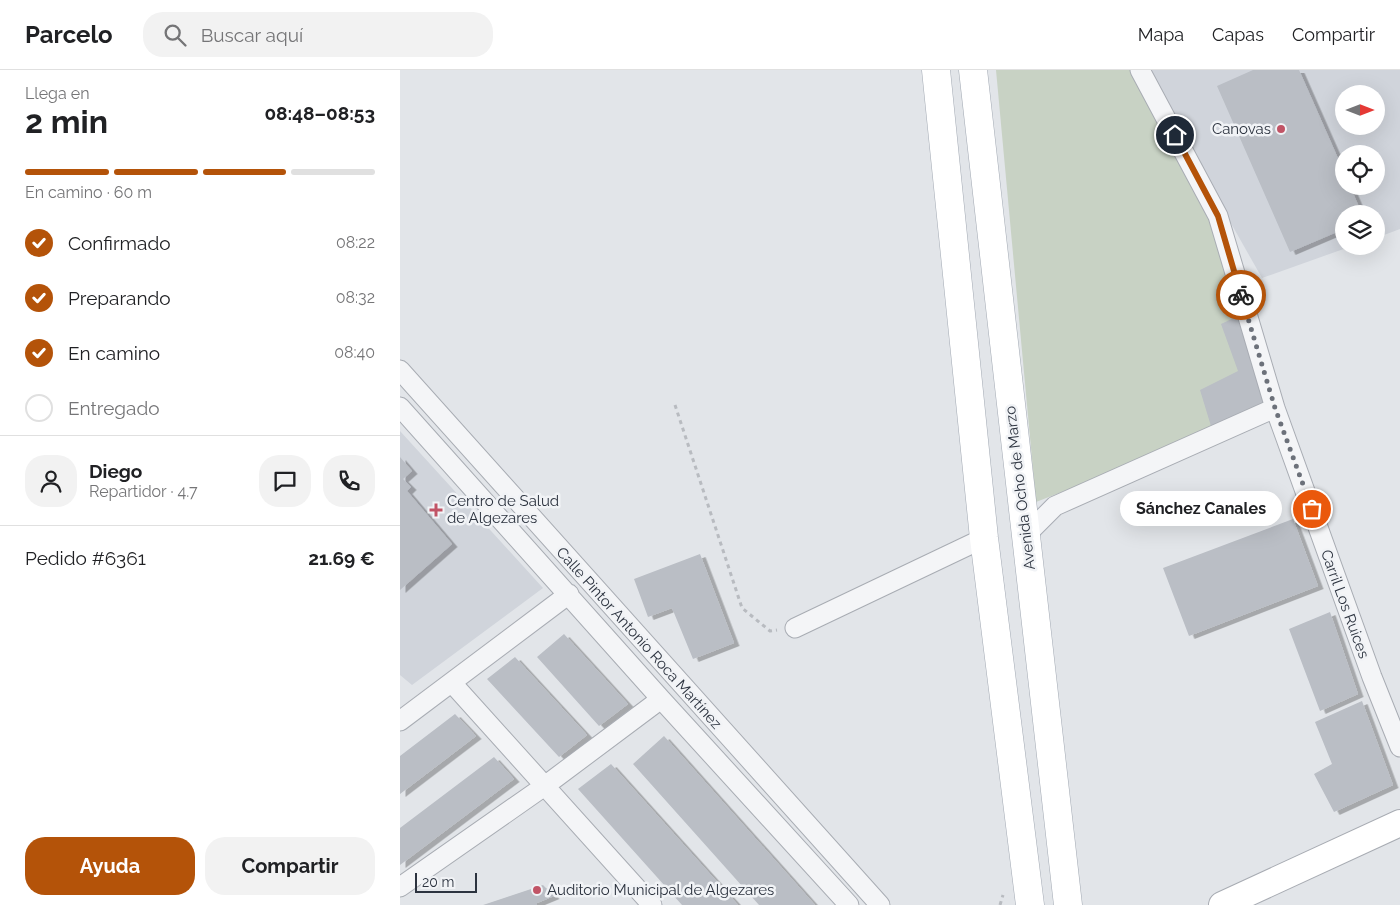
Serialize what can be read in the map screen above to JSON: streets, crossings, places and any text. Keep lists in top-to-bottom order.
{
  "streets": {
    "main road": ["Avenida Ocho de Marzo"],
    "street": ["Carril Los Ruices", "Calle Pintor Antonio Roca Martínez"]
  },
  "places": {
    "other": ["Canovas", "Sánchez Canales", "Auditorio Municipal de Algezares"],
    "health": ["Centro de Salud de Algezares"]
  },
  "scale_bar": "20 m",
  "north": "right",
  "page": {
    "header": "Parcelo",
    "search": "Buscar aquí",
    "nav": ["Mapa", "Capas", "Compartir"],
    "heading": ["2 min", "Llega en", "08:48–08:53"],
    "panel": [
      "Diego",
      "Repartidor · 4.7",
      "Pedido #6361",
      "21.69 €"
    ],
    "bar": "En camino · 60 m",
    "list": [
      ["Confirmado", "08:22"],
      ["Preparando", "08:32"],
      ["En camino", "08:40"],
      "Entregado"
    ],
    "bubble": "Sánchez Canales",
    "buttons": ["Ayuda", "Compartir"],
    "scale": "20 m"
  }
}
